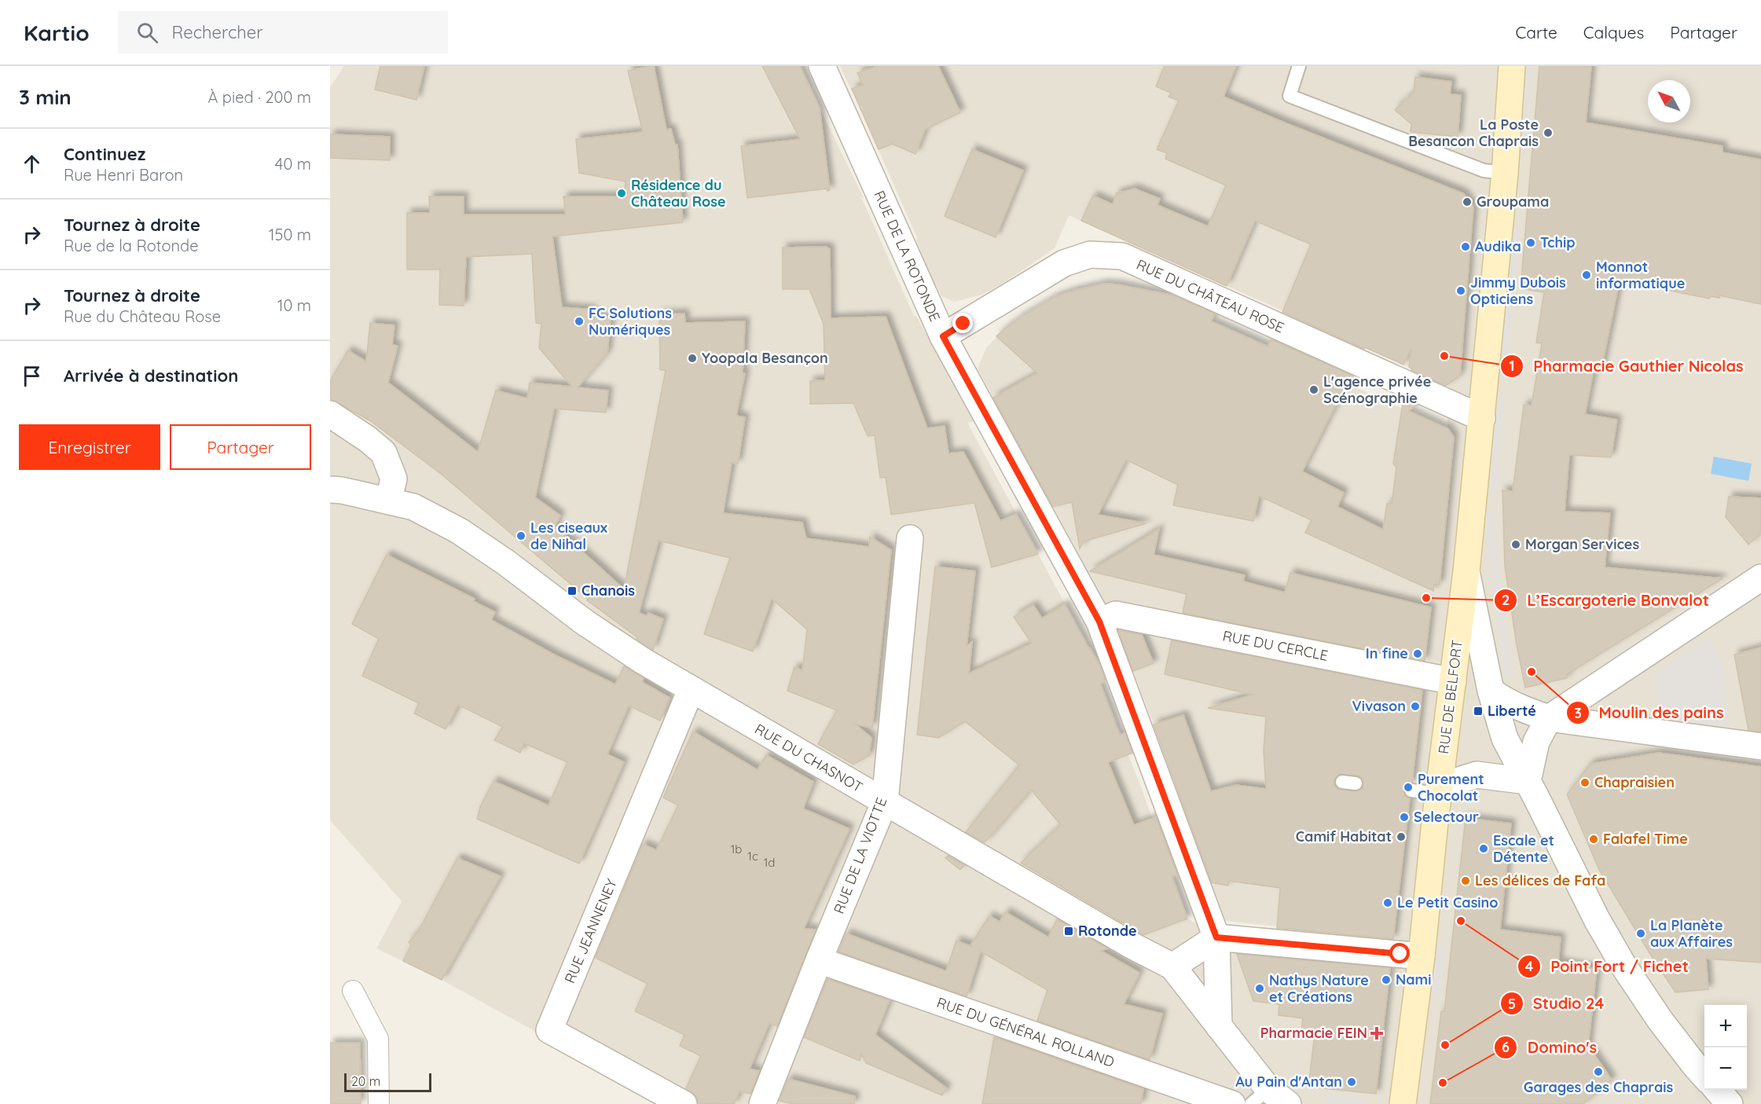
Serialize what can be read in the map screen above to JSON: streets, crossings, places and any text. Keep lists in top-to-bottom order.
{
  "streets": {
    "main road": ["RUE DE BELFORT"],
    "street": [
      "RUE DE LA ROTONDE",
      "RUE DU CHÂTEAU ROSE",
      "RUE DU CERCLE",
      "RUE DU CHASNOT",
      "RUE DE LA VIOTTE",
      "RUE JEANNENEY",
      "RUE DU GÉNÉRAL ROLLAND"
    ]
  },
  "crossings": [
    ["RUE DE LA ROTONDE", "RUE DU CHÂTEAU ROSE"],
    ["RUE DE LA ROTONDE", "RUE DU CERCLE"],
    ["RUE DU CHÂTEAU ROSE", "RUE DE BELFORT"],
    ["RUE DU CERCLE", "RUE DE BELFORT"],
    ["RUE DU CHASNOT", "RUE DE LA VIOTTE"],
    ["RUE DU CHASNOT", "RUE JEANNENEY"],
    ["RUE DE LA VIOTTE", "RUE DU GÉNÉRAL ROLLAND"]
  ],
  "places": {
    "other": [
      "La Poste Besancon Chaprais",
      "Résidence du Château Rose",
      "Groupama",
      "Tchip",
      "Audika",
      "Monnot informatique",
      "Jimmy Dubois Opticiens",
      "FC Solutions Numériques",
      "Pharmacie Gauthier Nicolas",
      "Yoopala Besançon",
      "L'agence privée Scénographie",
      "Les ciseaux de Nihal",
      "Morgan Services",
      "L’Escargoterie Bonvalot",
      "In fine",
      "Moulin des pains",
      "Vivason",
      "Chapraisien",
      "Purement Chocolat",
      "Selectour",
      "Camif Habitat",
      "Falafel Time",
      "Escale et Détente",
      "Les délices de Fafa",
      "Le Petit Casino",
      "Point Fort / Fichet",
      "La Planète aux Affaires",
      "Nami",
      "Nathys Nature et Créations",
      "Studio 24",
      "Garages des Chaprais",
      "Au Pain d'Antan",
      "Domino's"
    ],
    "transit": ["Chanois", "Liberté", "Rotonde"],
    "health": ["Pharmacie FEIN"]
  },
  "house_numbers": ["1b", "1c", "1d"],
  "scale_bar": "20 m",
  "north": "top left",
  "page": {
    "header": "Kartio",
    "search": "Rechercher",
    "nav": ["Carte", "Calques", "Partager"],
    "heading": ["3 min", "À pied · 200 m"],
    "list": [
      ["Continuez", "Rue Henri Baron", "40 m"],
      ["Tournez à droite", "Rue de la Rotonde", "150 m"],
      ["Tournez à droite", "Rue du Château Rose", "10 m"],
      "Arrivée à destination"
    ],
    "buttons": ["Enregistrer", "Partager"],
    "map_buttons": ["+", "−"],
    "scale": "20 m"
  }
}
